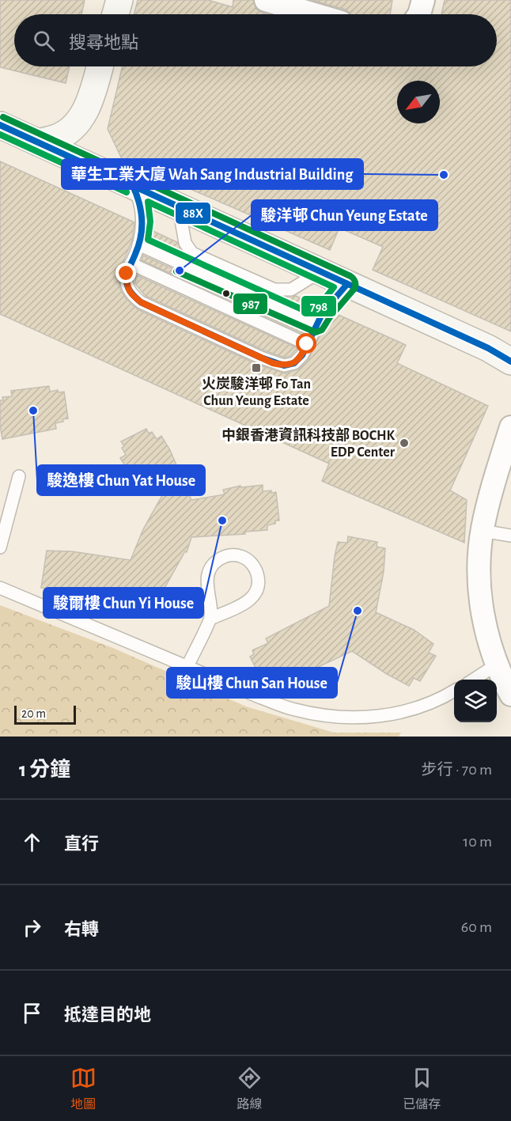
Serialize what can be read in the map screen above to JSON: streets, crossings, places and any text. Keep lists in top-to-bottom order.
{
  "places": {
    "other": [
      "華生工業大廈 Wah Sang Industrial Building",
      "駿洋邨 Chun Yeung Estate",
      "駿逸樓 Chun Yat House",
      "中銀香港資訊科技部 BOCHK EDP Center",
      "駿爾樓 Chun Yi House",
      "駿山樓 Chun San House"
    ],
    "transit": ["火炭駿洋邨 Fo Tan Chun Yeung Estate"]
  },
  "lines": ["transit line 987", "transit line 88X", "transit line 798"],
  "scale_bar": "20 m",
  "north": "bottom left",
  "page": {
    "search": "搜尋地點",
    "scale": "20 m",
    "heading": ["1 分鐘", "步行 · 70 m"],
    "list": [
      ["直行", "10 m"],
      ["右轉", "60 m"],
      "抵達目的地"
    ],
    "nav": ["地圖", "路線", "已儲存"]
  }
}
